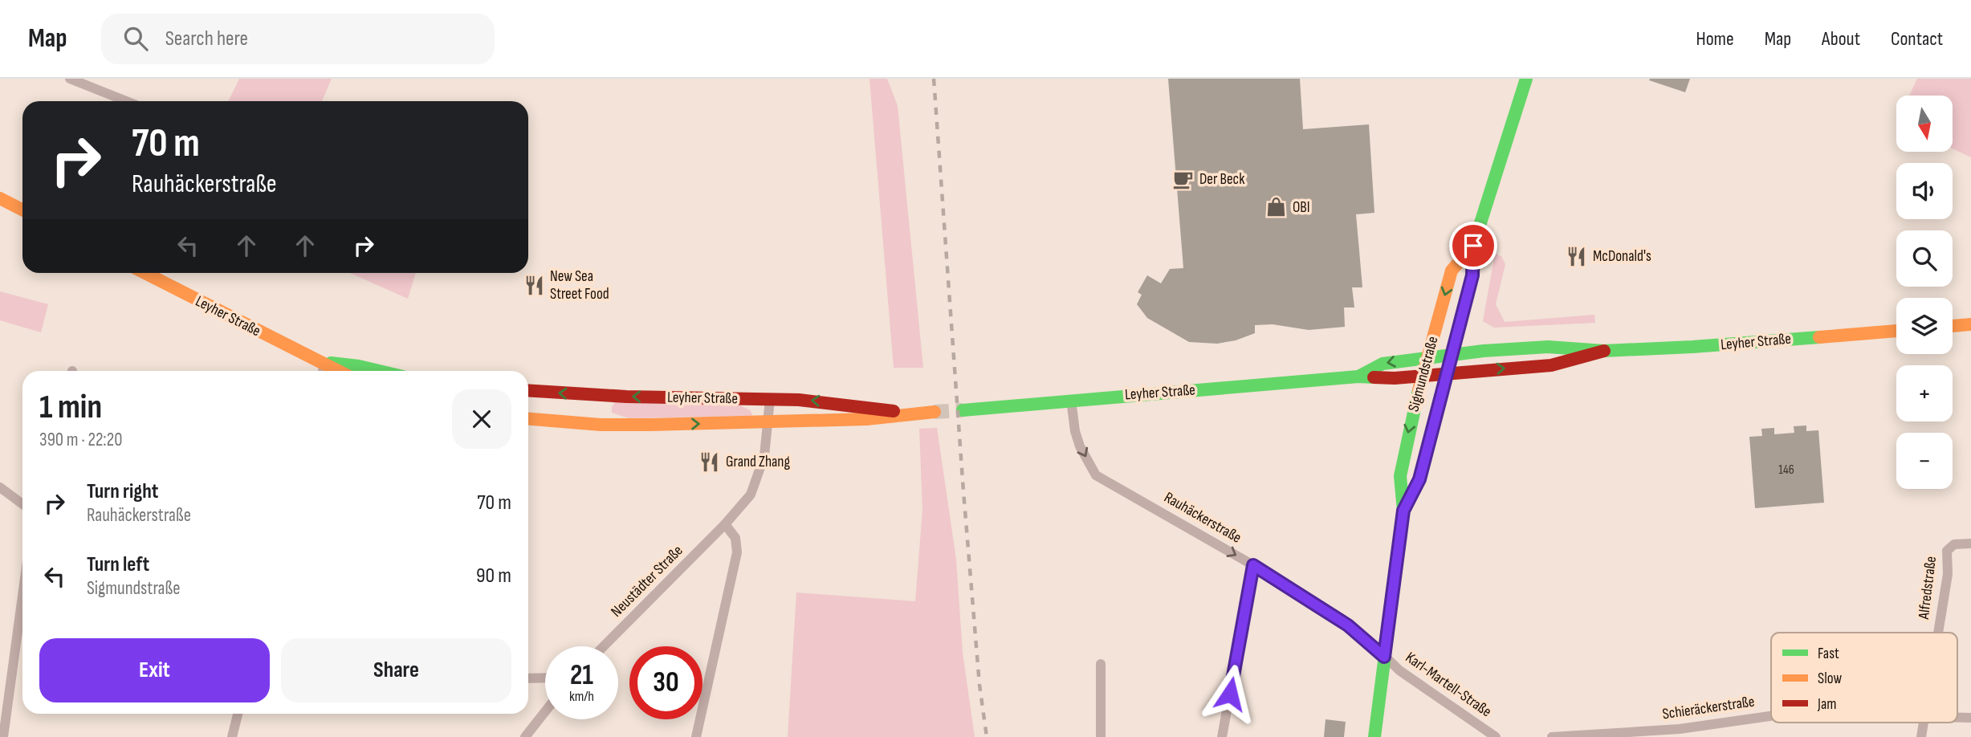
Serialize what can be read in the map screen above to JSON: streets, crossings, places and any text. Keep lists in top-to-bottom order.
{
  "streets": {
    "main road": ["Leyher Straße", "Sigmundstraße"],
    "street": [
      "Rauhäckerstraße",
      "Neustädter Straße",
      "Alfredstraße",
      "Karl-Martell-Straße",
      "Schieräckerstraße"
    ]
  },
  "crossings": [
    ["Leyher Straße", "Sigmundstraße"],
    ["Leyher Straße", "Rauhäckerstraße"],
    ["Leyher Straße", "Neustädter Straße"],
    ["Sigmundstraße", "Rauhäckerstraße"],
    ["Sigmundstraße", "Karl-Martell-Straße"],
    ["Rauhäckerstraße", "Karl-Martell-Straße"]
  ],
  "one_way": ["Rauhäckerstraße"],
  "places": {
    "cafe": ["Der Beck"],
    "shop": ["OBI"],
    "restaurant": ["McDonald's", "New Sea Street Food", "Grand Zhang"]
  },
  "house_numbers": ["146"],
  "legend": ["Fast", "Slow", "Jam"],
  "north": "bottom",
  "page": {
    "header": "Map",
    "search": "Search here",
    "nav": [
      "Home",
      "Map",
      "About",
      "Contact"
    ],
    "map_buttons": ["+", "−"],
    "turn": ["70 m", "Rauhäckerstraße"],
    "heading": ["1 min", "390 m · 22:20"],
    "list": [
      {
        "name": "Turn right",
        "note": "Rauhäckerstraße",
        "value": "70 m"
      },
      {
        "name": "Turn left",
        "note": "Sigmundstraße",
        "value": "90 m"
      }
    ],
    "buttons": ["Exit", "Share"],
    "speed": "21 km/h",
    "limit": "30"
  }
}
